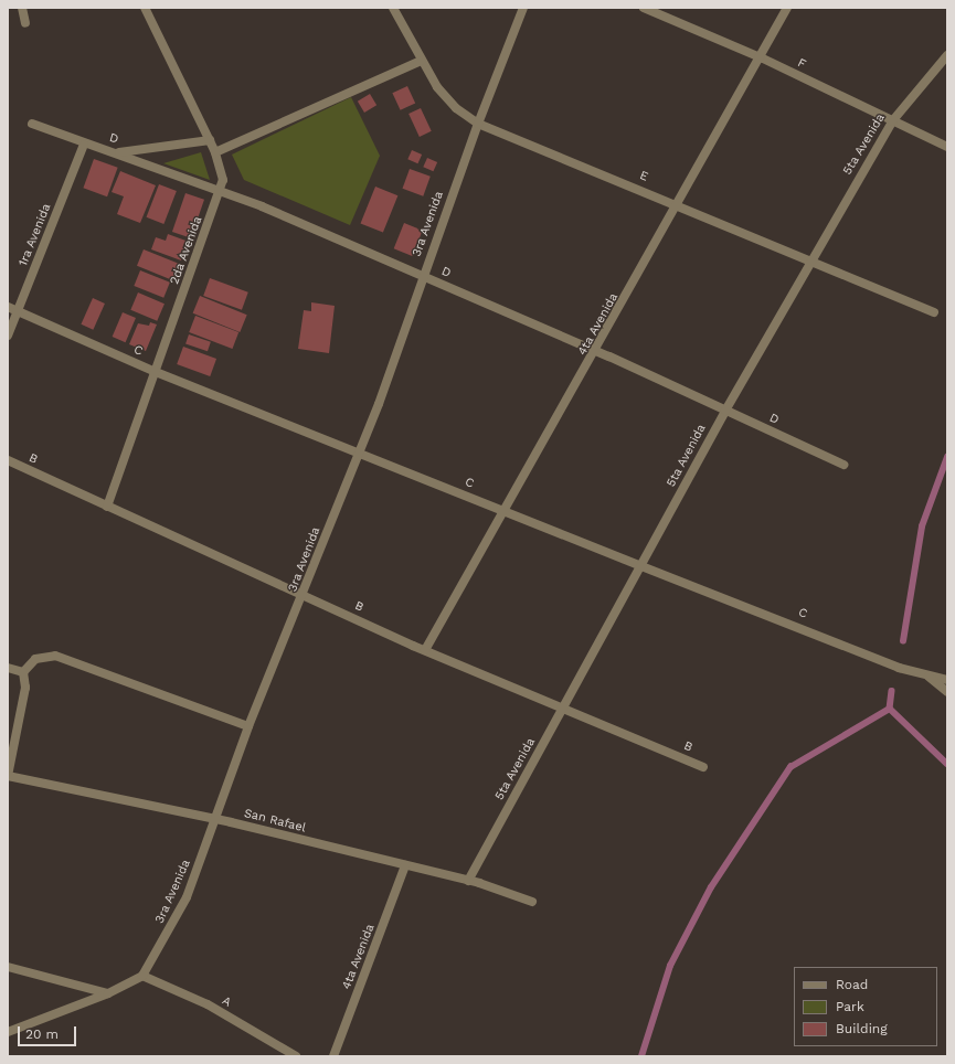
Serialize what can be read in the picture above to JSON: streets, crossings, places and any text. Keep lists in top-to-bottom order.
{
  "streets": {
    "street": [
      "F",
      "D",
      "5ta Avenida",
      "E",
      "3ra Avenida",
      "1ra Avenida",
      "2da Avenida",
      "4ta Avenida",
      "C",
      "B",
      "San Rafael",
      "A"
    ]
  },
  "crossings": [
    ["F", "5ta Avenida"],
    ["F", "4ta Avenida"],
    ["D", "5ta Avenida"],
    ["D", "3ra Avenida"],
    ["D", "1ra Avenida"],
    ["D", "2da Avenida"],
    ["D", "4ta Avenida"],
    ["5ta Avenida", "E"],
    ["5ta Avenida", "C"],
    ["5ta Avenida", "B"],
    ["5ta Avenida", "San Rafael"],
    ["E", "3ra Avenida"],
    ["E", "4ta Avenida"],
    ["3ra Avenida", "C"],
    ["3ra Avenida", "B"],
    ["3ra Avenida", "San Rafael"],
    ["3ra Avenida", "A"],
    ["1ra Avenida", "C"],
    ["2da Avenida", "C"],
    ["2da Avenida", "B"],
    ["4ta Avenida", "C"],
    ["4ta Avenida", "B"],
    ["4ta Avenida", "San Rafael"]
  ],
  "legend": ["Road", "Park", "Building"],
  "scale_bar": "20 m"
}
